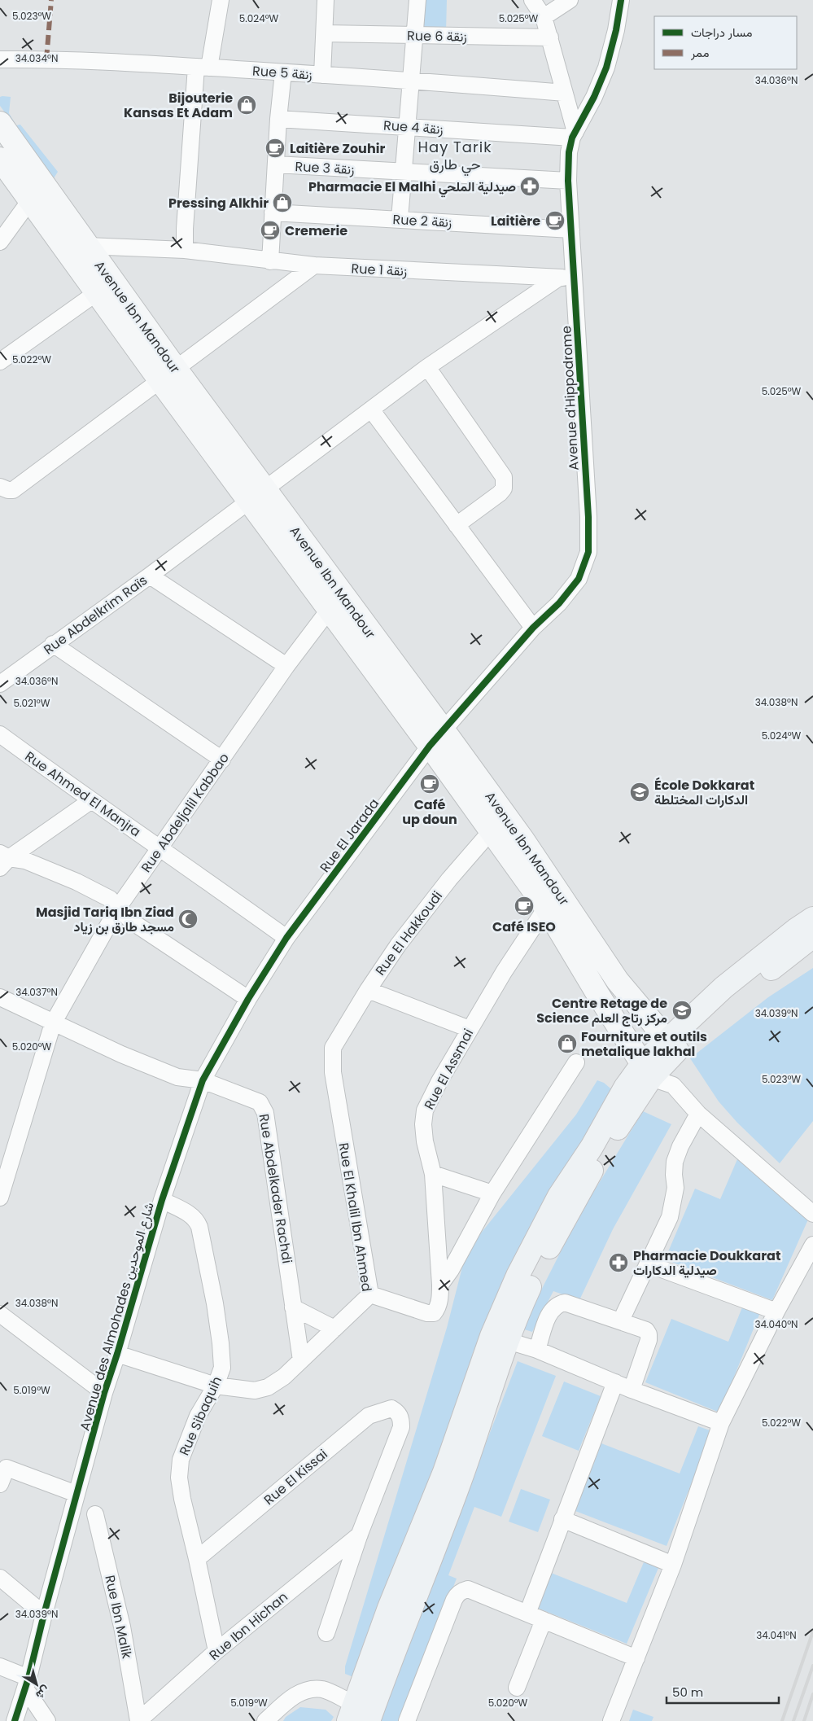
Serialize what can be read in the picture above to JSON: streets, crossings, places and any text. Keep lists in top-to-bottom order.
{
  "streets": {
    "street": [
      "Rue 6 زنقة",
      "Rue 5 زنقة",
      "Rue 4 زنقة",
      "Rue 3 زنقة",
      "Rue 2 زنقة",
      "Rue 1 زنقة",
      "Avenue Ibn Mandour",
      "Avenue d'Hippodrome",
      "Rue Abdelkrim Raïs",
      "Rue Ahmed El Manjra",
      "Rue Abdeljalil Kabbao",
      "Rue El Jarada",
      "Rue El Hakkoudi",
      "Rue El Assmai",
      "Rue Abdelkader Rachdi",
      "Rue El Khalil Ibn Ahmed",
      "Avenue des Almohades شارع الموحدين",
      "Rue Sibaquih",
      "Rue El Kissai",
      "Rue Ibn Malik",
      "Rue Ibn Hichan"
    ]
  },
  "crossings": [
    ["Rue 4 زنقة", "Avenue d'Hippodrome"],
    ["Rue 3 زنقة", "Avenue d'Hippodrome"],
    ["Rue 2 زنقة", "Avenue d'Hippodrome"],
    ["Rue 1 زنقة", "Avenue Ibn Mandour"],
    ["Rue 1 زنقة", "Avenue d'Hippodrome"],
    ["Rue 1 زنقة", "Rue Abdelkrim Raïs"],
    ["Avenue Ibn Mandour", "Avenue d'Hippodrome"],
    ["Avenue Ibn Mandour", "Rue Abdelkrim Raïs"],
    ["Avenue Ibn Mandour", "Rue Abdeljalil Kabbao"],
    ["Avenue Ibn Mandour", "Rue El Jarada"],
    ["Avenue Ibn Mandour", "Rue El Hakkoudi"],
    ["Avenue Ibn Mandour", "Rue El Assmai"],
    ["Avenue d'Hippodrome", "Rue Abdelkrim Raïs"],
    ["Avenue d'Hippodrome", "Rue El Jarada"],
    ["Rue Ahmed El Manjra", "Rue Abdeljalil Kabbao"],
    ["Rue Ahmed El Manjra", "Rue El Jarada"],
    ["Rue Ahmed El Manjra", "Avenue des Almohades شارع الموحدين"],
    ["Rue Abdeljalil Kabbao", "Rue Abdelkader Rachdi"],
    ["Rue El Jarada", "Avenue des Almohades شارع الموحدين"],
    ["Rue El Hakkoudi", "Rue El Khalil Ibn Ahmed"],
    ["Rue Abdelkader Rachdi", "Rue El Khalil Ibn Ahmed"],
    ["Rue Abdelkader Rachdi", "Avenue des Almohades شارع الموحدين"],
    ["Rue El Khalil Ibn Ahmed", "Avenue des Almohades شارع الموحدين"],
    ["Rue El Khalil Ibn Ahmed", "Rue Sibaquih"],
    ["Avenue des Almohades شارع الموحدين", "Rue Sibaquih"],
    ["Rue Sibaquih", "Rue El Kissai"],
    ["Rue Sibaquih", "Rue Ibn Hichan"],
    ["Rue El Kissai", "Rue Ibn Hichan"],
    ["Rue Ibn Malik", "Rue Ibn Hichan"]
  ],
  "districts": ["Hay Tarik حي طارق"],
  "places": {
    "shop": ["Bijouterie Kansas Et Adam", "Pressing Alkhir", "Fourniture et outils metalique lakhal"],
    "cafe": [
      "Laitière Zouhir",
      "Laitière",
      "Cremerie",
      "Café up doun",
      "Café ISEO"
    ],
    "pharmacy": ["Pharmacie El Malhi صيدلية الملحي", "Pharmacie Doukkarat صيدلية الدكارات"],
    "school or university": ["École Dokkarat الدكارات المختلطة", "Centre Retage de Science مركز رتاج العلم"],
    "mosque": ["Masjid Tariq Ibn Ziad مسجد طارق بن زياد"]
  },
  "legend": ["مسار دراجات", "ممر"],
  "scale_bar": "50 m",
  "north": "bottom right",
  "coordinates": [
    "5.023°W",
    "5.024°W",
    "5.025°W",
    "34.034°N",
    "34.036°N",
    "5.022°W",
    "34.038°N",
    "5.021°W",
    "34.037°N",
    "34.039°N",
    "5.020°W",
    "34.040°N",
    "5.019°W",
    "34.041°N"
  ]
}
